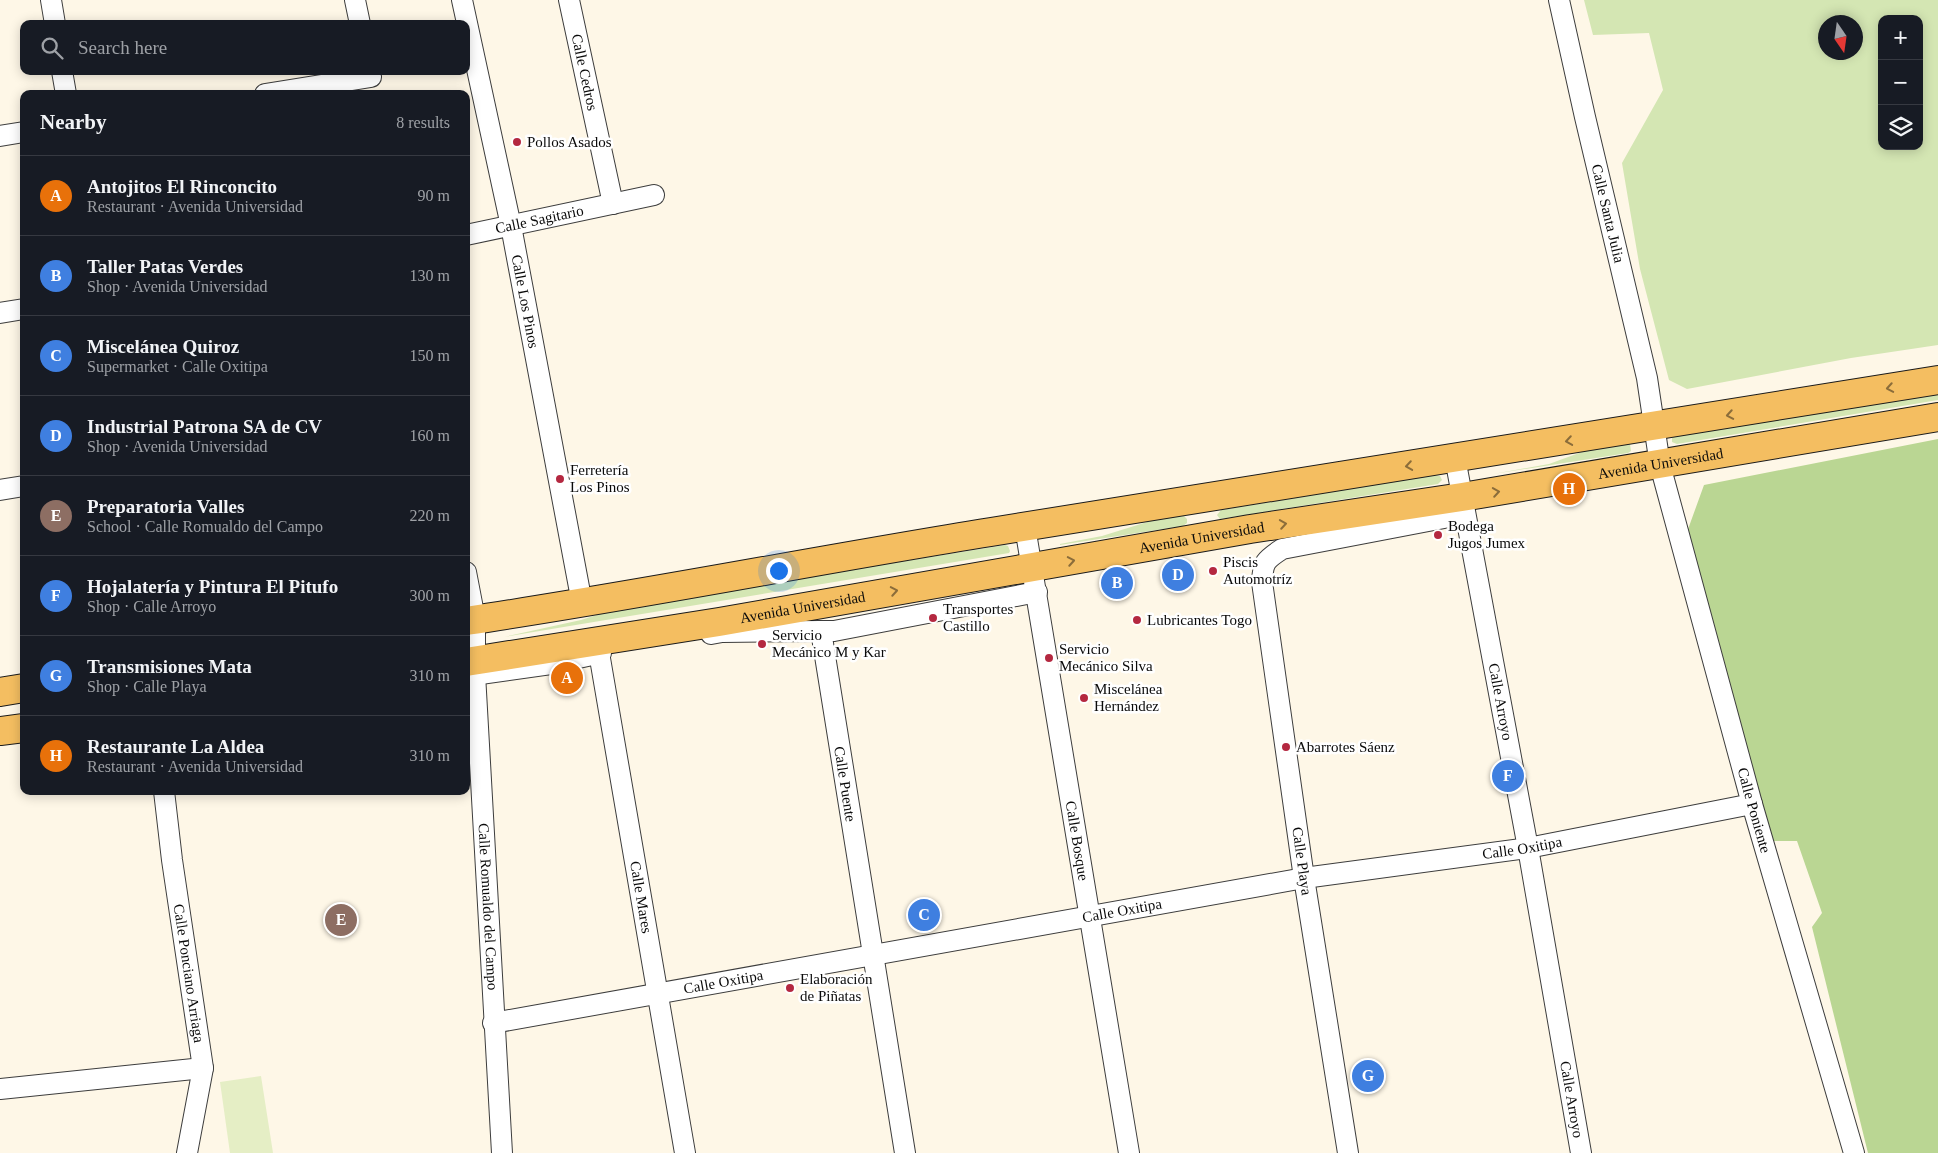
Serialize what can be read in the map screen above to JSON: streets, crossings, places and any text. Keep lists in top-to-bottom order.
{
  "streets": {
    "main road": ["Avenida Universidad"],
    "street": [
      "Calle Cedros",
      "Calle Santa Julia",
      "Calle Sagitario",
      "Calle Los Pinos",
      "Calle Arroyo",
      "Calle Puente",
      "Calle Poniente",
      "Calle Bosque",
      "Calle Oxitipa",
      "Calle Playa",
      "Calle Mares",
      "Calle Romualdo del Campo",
      "Calle Ponciano Arriaga"
    ]
  },
  "crossings": [
    ["Calle Cedros", "Calle Sagitario"],
    ["Calle Santa Julia", "Avenida Universidad"],
    ["Calle Santa Julia", "Calle Poniente"],
    ["Calle Sagitario", "Calle Los Pinos"],
    ["Avenida Universidad", "Calle Arroyo"],
    ["Avenida Universidad", "Calle Poniente"],
    ["Avenida Universidad", "Calle Bosque"],
    ["Avenida Universidad", "Calle Playa"],
    ["Avenida Universidad", "Calle Mares"],
    ["Avenida Universidad", "Calle Romualdo del Campo"],
    ["Calle Arroyo", "Calle Oxitipa"],
    ["Calle Arroyo", "Calle Playa"],
    ["Calle Puente", "Calle Oxitipa"],
    ["Calle Poniente", "Calle Oxitipa"],
    ["Calle Bosque", "Calle Oxitipa"],
    ["Calle Oxitipa", "Calle Playa"],
    ["Calle Oxitipa", "Calle Mares"],
    ["Calle Oxitipa", "Calle Romualdo del Campo"]
  ],
  "places": [
    "Pollos Asados",
    "Ferretería Los Pinos",
    "Bodega Jugos Jumex",
    "Piscis Automotríz",
    "Transportes Castillo",
    "Lubricantes Togo",
    "Servicio Mecánico M y Kar",
    "Servicio Mecánico Silva",
    "Miscelánea Hernández",
    "Abarrotes Sáenz",
    "Elaboración de Piñatas"
  ],
  "north": "bottom",
  "page": {
    "map_buttons": ["+", "−"],
    "search": "Search here",
    "heading": ["Nearby", "8 results"],
    "list": [
      {
        "mark": "A",
        "name": "Antojitos El Rinconcito",
        "note": "Restaurant · Avenida Universidad",
        "value": "90 m"
      },
      {
        "mark": "B",
        "name": "Taller Patas Verdes",
        "note": "Shop · Avenida Universidad",
        "value": "130 m"
      },
      {
        "mark": "C",
        "name": "Miscelánea Quiroz",
        "note": "Supermarket · Calle Oxitipa",
        "value": "150 m"
      },
      {
        "mark": "D",
        "name": "Industrial Patrona SA de CV",
        "note": "Shop · Avenida Universidad",
        "value": "160 m"
      },
      {
        "mark": "E",
        "name": "Preparatoria Valles",
        "note": "School · Calle Romualdo del Campo",
        "value": "220 m"
      },
      {
        "mark": "F",
        "name": "Hojalatería y Pintura El Pitufo",
        "note": "Shop · Calle Arroyo",
        "value": "300 m"
      },
      {
        "mark": "G",
        "name": "Transmisiones Mata",
        "note": "Shop · Calle Playa",
        "value": "310 m"
      },
      {
        "mark": "H",
        "name": "Restaurante La Aldea",
        "note": "Restaurant · Avenida Universidad",
        "value": "310 m"
      }
    ],
    "pins": [
      "H",
      "D",
      "B",
      "A",
      "F",
      "C",
      "E",
      "G"
    ]
  }
}
